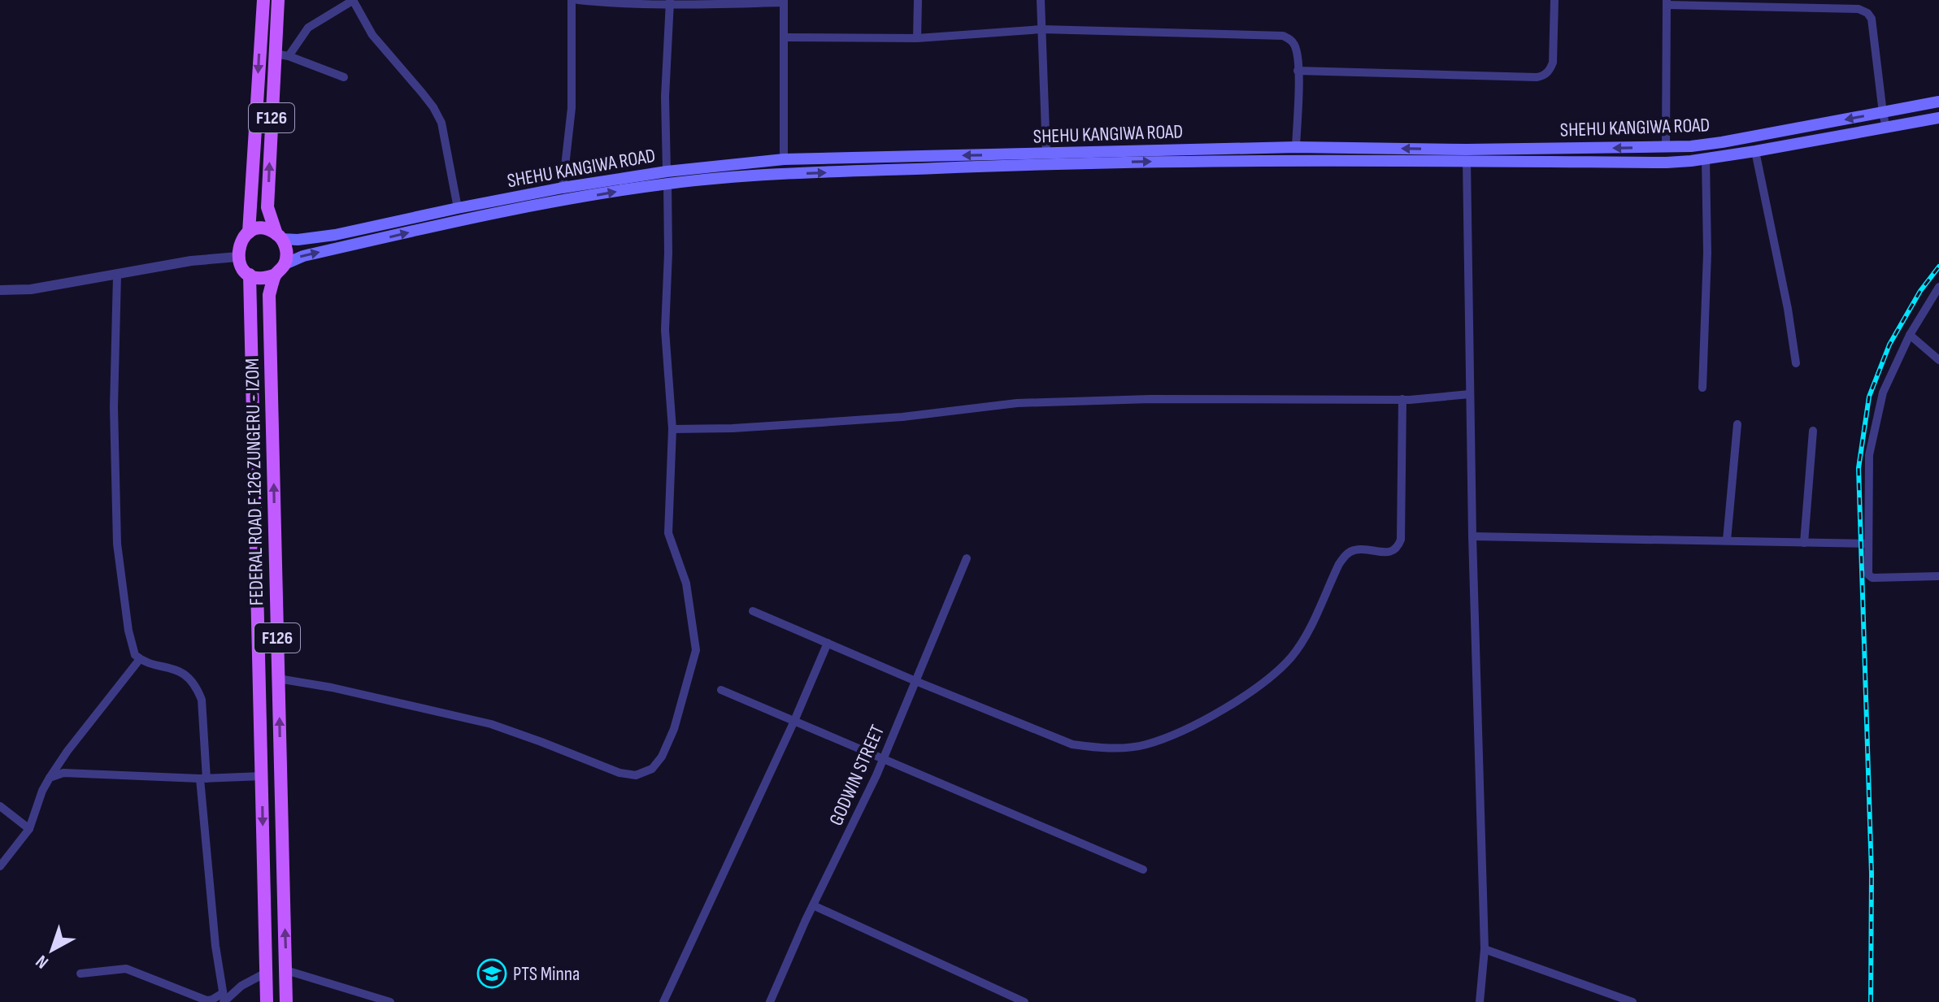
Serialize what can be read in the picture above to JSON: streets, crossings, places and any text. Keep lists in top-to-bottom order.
{
  "streets": {
    "main road": ["F126", "SHEHU KANGIWA ROAD", "FEDERAL ROAD F.126 ZUNGERU - IZOM"],
    "street": ["GODWIN STREET"]
  },
  "crossings": [
    ["F126", "SHEHU KANGIWA ROAD"],
    ["F126", "FEDERAL ROAD F.126 ZUNGERU - IZOM"],
    ["SHEHU KANGIWA ROAD", "FEDERAL ROAD F.126 ZUNGERU - IZOM"]
  ],
  "places": {
    "school or university": ["PTS Minna"]
  },
  "north": "bottom left"
}
